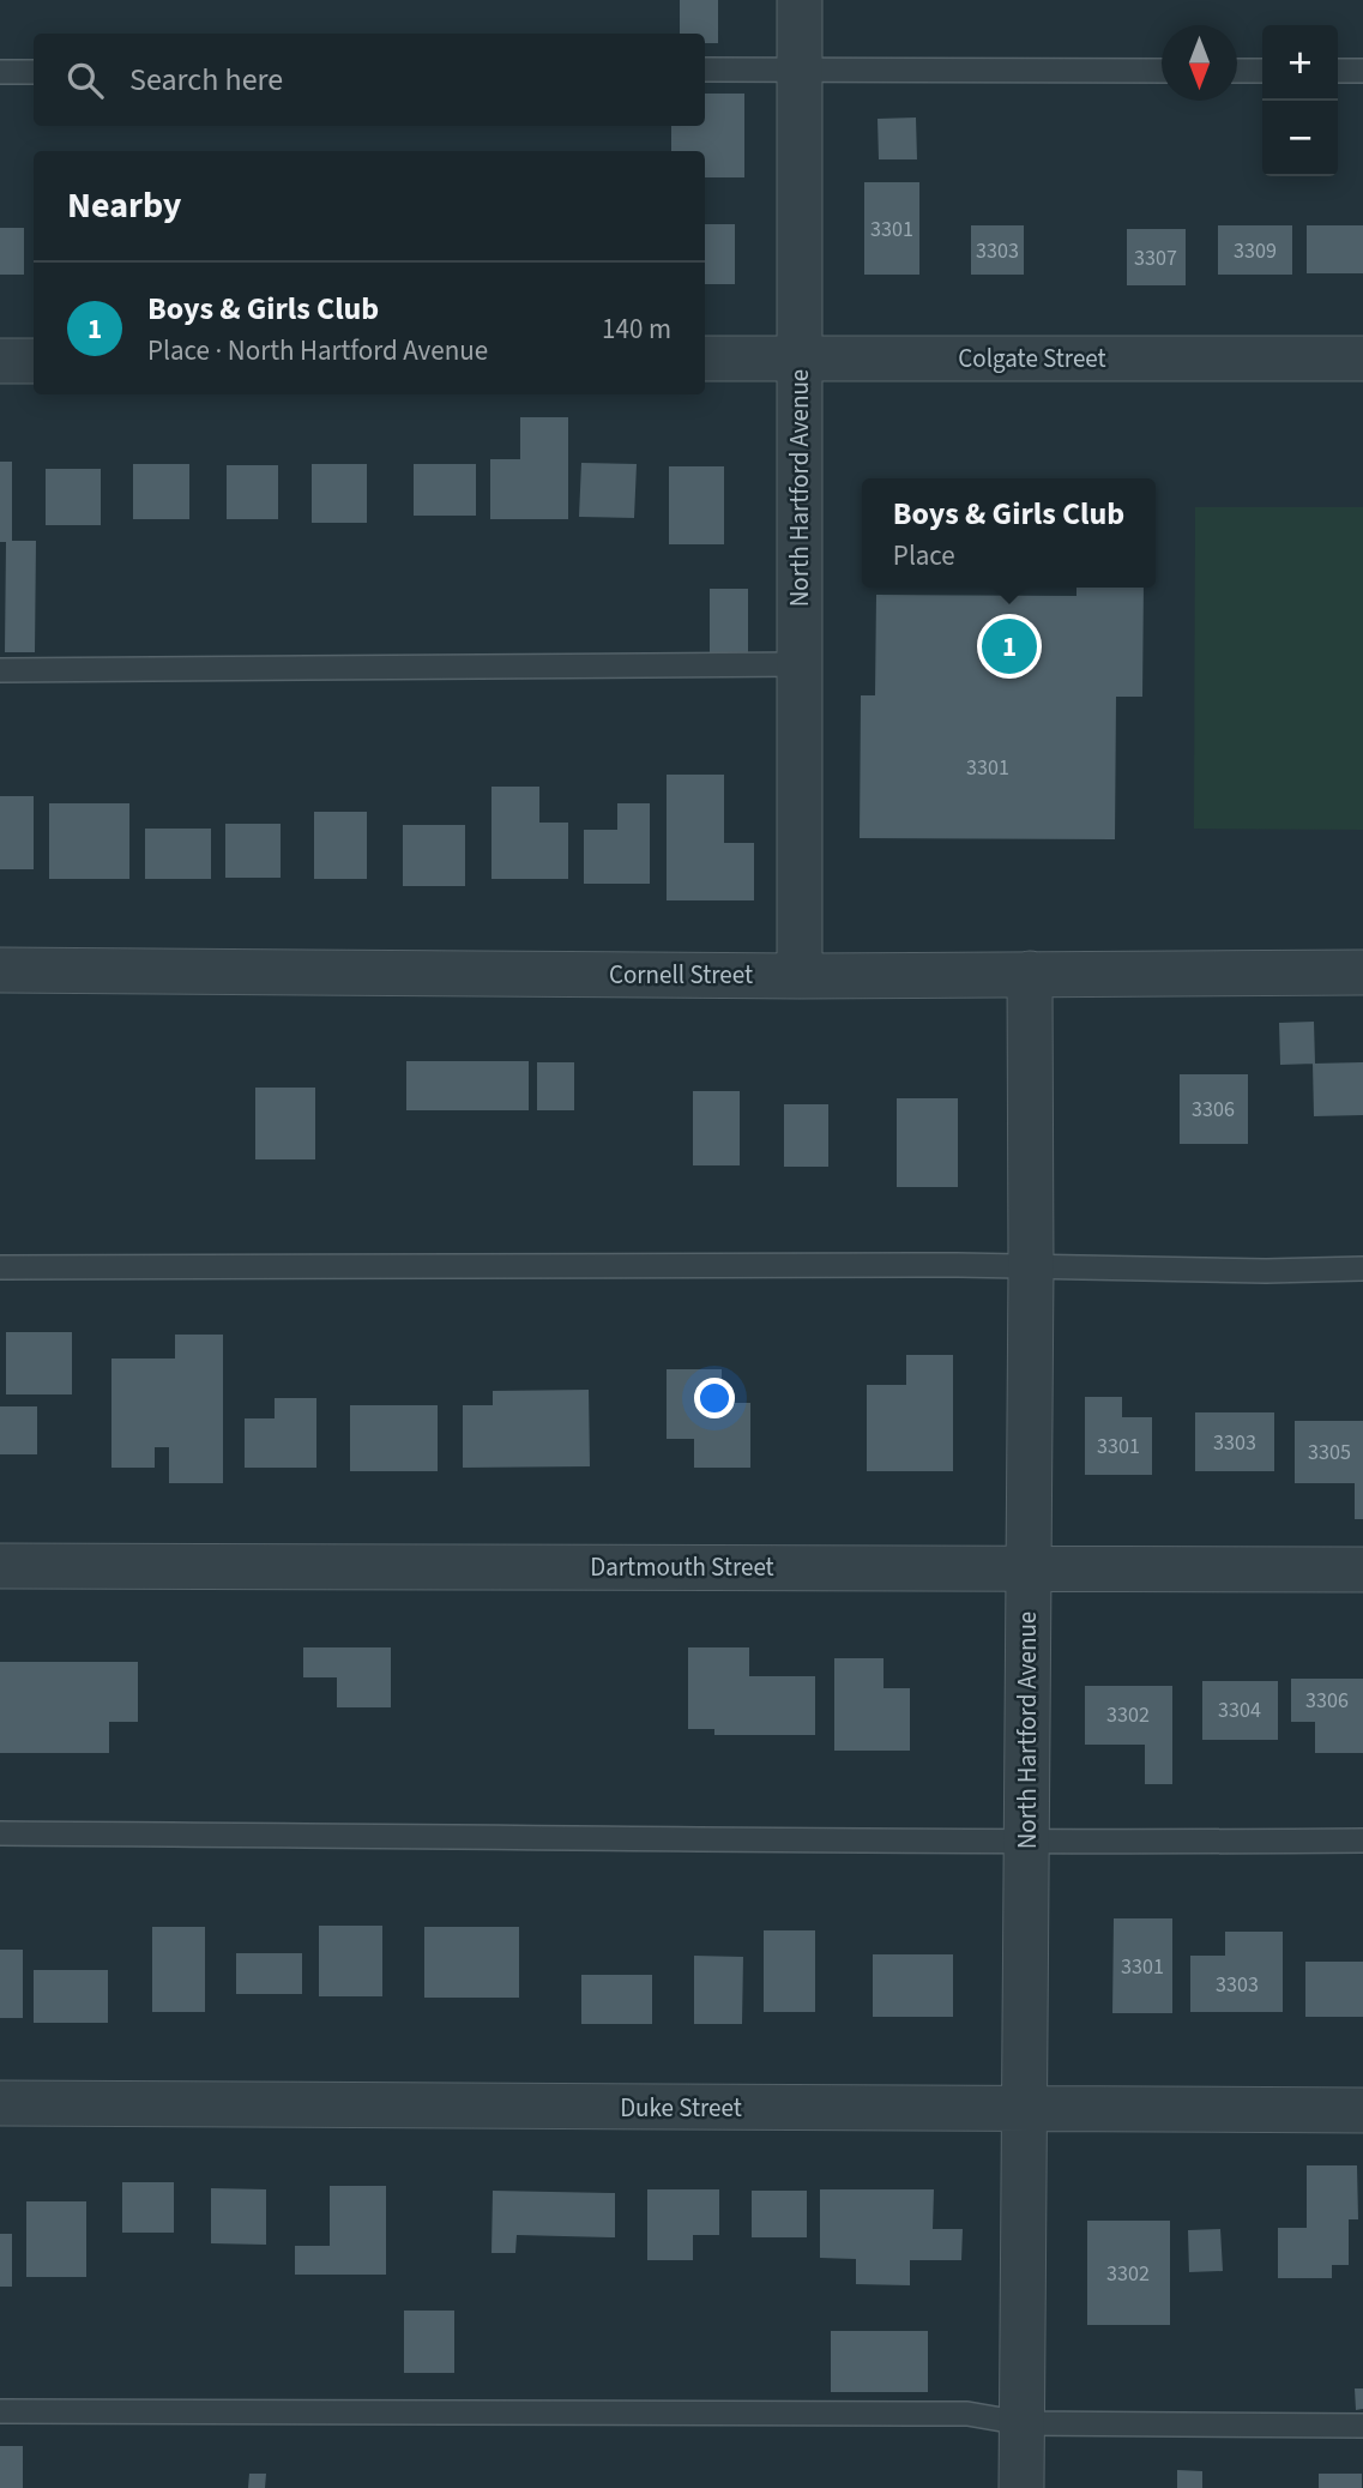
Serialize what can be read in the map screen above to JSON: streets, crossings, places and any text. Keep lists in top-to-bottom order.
{
  "streets": {
    "street": [
      "Colgate Street",
      "North Hartford Avenue",
      "Cornell Street",
      "Dartmouth Street",
      "Duke Street"
    ]
  },
  "crossings": [
    ["Colgate Street", "North Hartford Avenue"],
    ["North Hartford Avenue", "Cornell Street"],
    ["North Hartford Avenue", "Dartmouth Street"],
    ["North Hartford Avenue", "Duke Street"]
  ],
  "house_numbers": [
    "3301",
    "3303",
    "3309",
    "3307",
    "3301",
    "3306",
    "3303",
    "3301",
    "3305",
    "3306",
    "3304",
    "3302",
    "3301",
    "3303",
    "3302"
  ],
  "north": "bottom",
  "page": {
    "map_buttons": ["+", "−"],
    "search": "Search here",
    "heading": "Nearby",
    "list": [
      {
        "mark": "1",
        "name": "Boys & Girls Club",
        "note": "Place · North Hartford Avenue",
        "value": "140 m"
      }
    ],
    "popup": ["Boys & Girls Club", "Place"],
    "pins": "1"
  }
}
